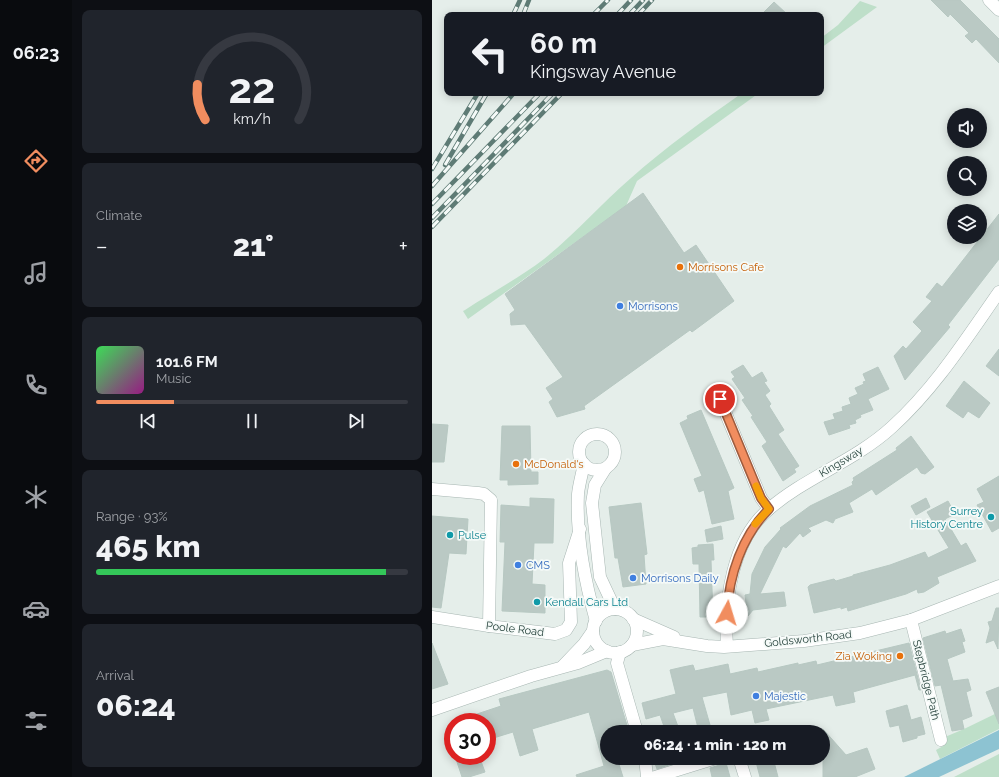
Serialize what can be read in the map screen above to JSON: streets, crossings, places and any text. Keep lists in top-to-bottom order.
{
  "streets": {
    "street": [
      "Kingsway",
      "Poole Road",
      "Goldsworth Road",
      "Stepbridge Path"
    ]
  },
  "crossings": [
    ["Kingsway", "Goldsworth Road"],
    ["Goldsworth Road", "Stepbridge Path"]
  ],
  "places": [
    "Morrisons Cafe",
    "Morrisons",
    "McDonald's",
    "Surrey History Centre",
    "Pulse",
    "CMS",
    "Morrisons Daily",
    "Kendall Cars Ltd",
    "Zia Woking",
    "Majestic"
  ],
  "page": {
    "tabs": "06:23",
    "turn": ["60 m", "Kingsway Avenue"],
    "tile": [
      "Climate",
      ["Range · 93%", "465 km"],
      ["Arrival", "06:24"]
    ],
    "heat": ["−", "21°", "+"],
    "song": ["101.6 FM", "Music"],
    "limit": "30",
    "trip": "06:24 · 1 min · 120 m",
    "gauge": ["22", "km/h"]
  }
}
